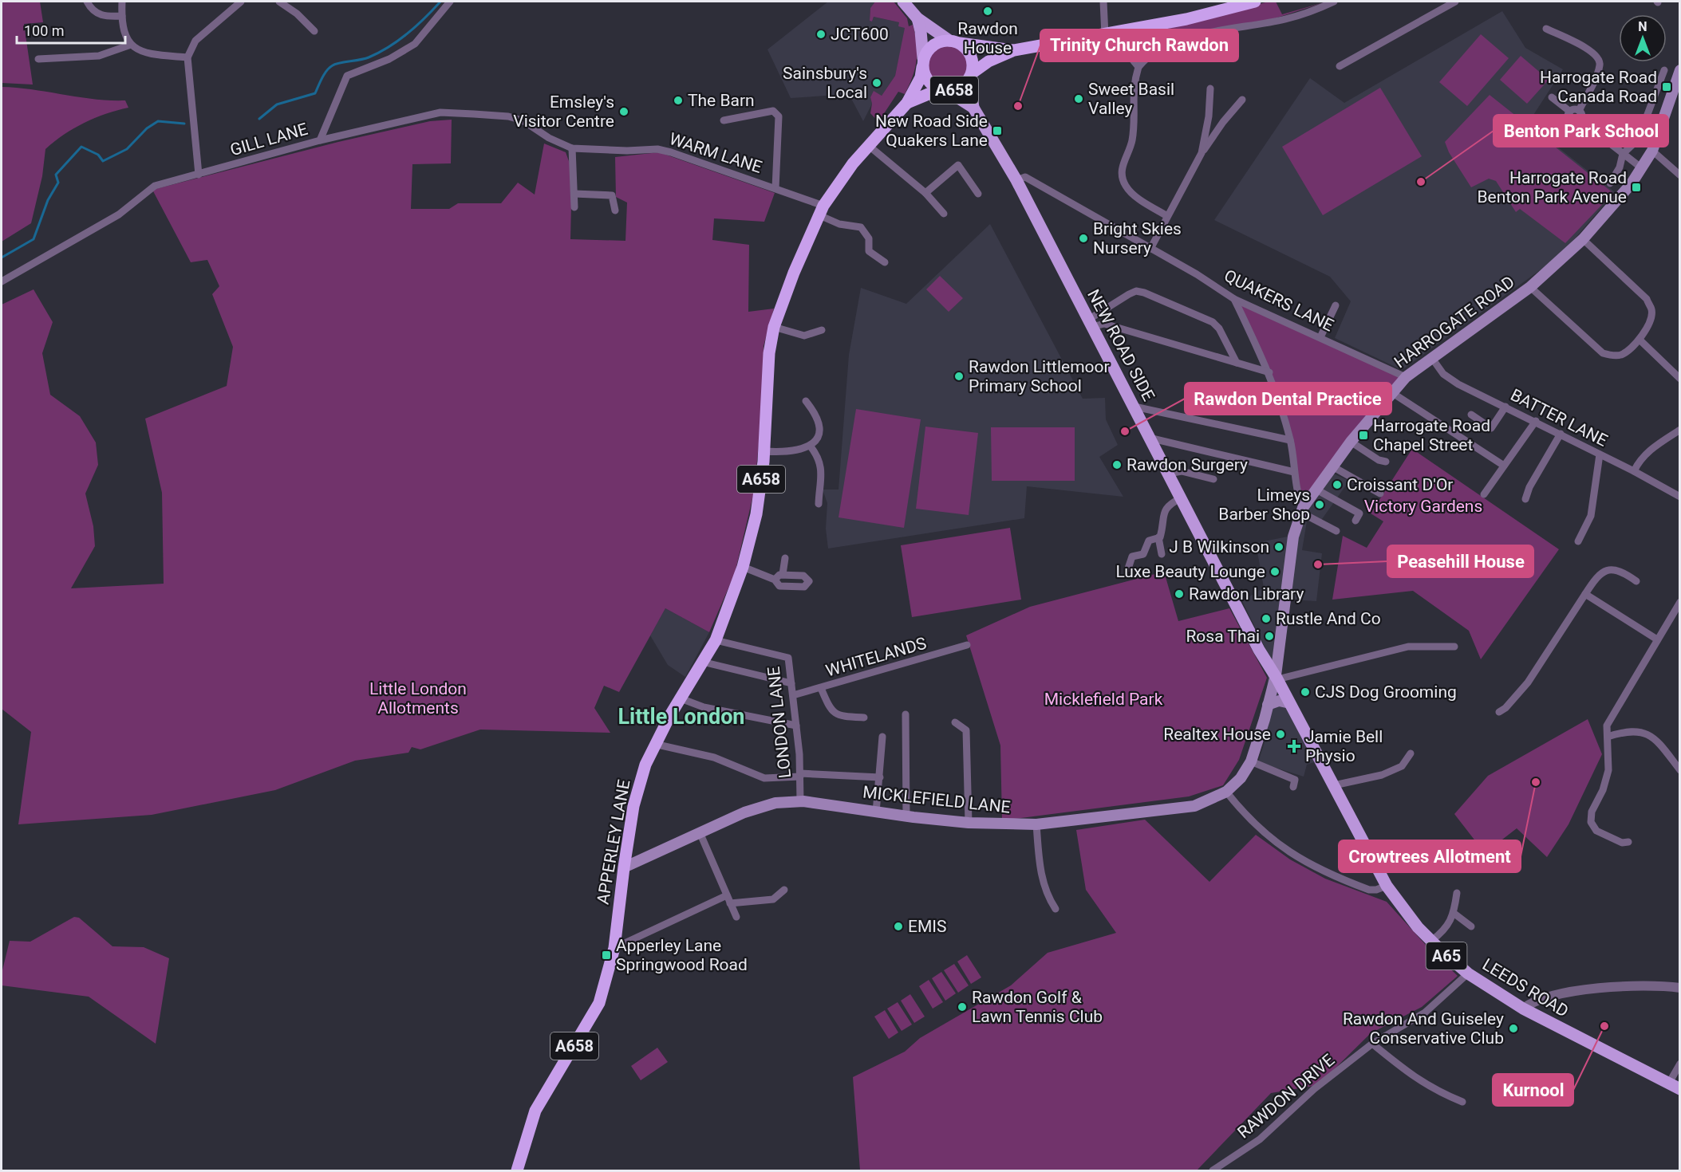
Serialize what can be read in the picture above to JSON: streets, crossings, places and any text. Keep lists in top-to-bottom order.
{
  "streets": {
    "highway": ["A658", "APPERLEY LANE"],
    "main road": [
      "HARROGATE ROAD",
      "NEW ROAD SIDE",
      "MICKLEFIELD LANE",
      "A65",
      "LEEDS ROAD"
    ],
    "street": [
      "GILL LANE",
      "WARM LANE",
      "QUAKERS LANE",
      "BATTER LANE",
      "WHITELANDS",
      "LONDON LANE",
      "RAWDON DRIVE"
    ]
  },
  "crossings": [
    ["A658", "NEW ROAD SIDE"],
    ["A658", "APPERLEY LANE"],
    ["GILL LANE", "WARM LANE"],
    ["WARM LANE", "APPERLEY LANE"],
    ["QUAKERS LANE", "HARROGATE ROAD"],
    ["QUAKERS LANE", "NEW ROAD SIDE"],
    ["HARROGATE ROAD", "NEW ROAD SIDE"],
    ["HARROGATE ROAD", "BATTER LANE"],
    ["HARROGATE ROAD", "MICKLEFIELD LANE"],
    ["HARROGATE ROAD", "LEEDS ROAD"],
    ["NEW ROAD SIDE", "MICKLEFIELD LANE"],
    ["NEW ROAD SIDE", "APPERLEY LANE"],
    ["NEW ROAD SIDE", "LEEDS ROAD"],
    ["WHITELANDS", "LONDON LANE"],
    ["LONDON LANE", "MICKLEFIELD LANE"],
    ["LONDON LANE", "APPERLEY LANE"],
    ["MICKLEFIELD LANE", "APPERLEY LANE"],
    ["MICKLEFIELD LANE", "LEEDS ROAD"],
    ["LEEDS ROAD", "RAWDON DRIVE"]
  ],
  "districts": ["Little London"],
  "parks": ["Victory Gardens", "Little London Allotments", "Micklefield Park"],
  "places": {
    "other": [
      "Rawdon House",
      "JCT600",
      "Sainsbury's Local",
      "Sweet Basil Valley",
      "The Barn",
      "Trinity Church Rawdon",
      "Emsley's Visitor Centre",
      "Benton Park School",
      "Bright Skies Nursery",
      "Rawdon Littlemoor Primary School",
      "Rawdon Dental Practice",
      "Rawdon Surgery",
      "Croissant D'Or",
      "Limeys Barber Shop",
      "J B Wilkinson",
      "Peasehill House",
      "Luxe Beauty Lounge",
      "Rawdon Library",
      "Rustle And Co",
      "Rosa Thai",
      "CJS Dog Grooming",
      "Realtex House",
      "Crowtrees Allotment",
      "EMIS",
      "Rawdon Golf & Lawn Tennis Club",
      "Kurnool",
      "Rawdon And Guiseley Conservative Club"
    ],
    "transit": [
      "Harrogate Road Canada Road",
      "New Road Side Quakers Lane",
      "Harrogate Road Benton Park Avenue",
      "Harrogate Road Chapel Street",
      "Apperley Lane Springwood Road"
    ],
    "health": ["Jamie Bell Physio"]
  },
  "scale_bar": "100 m",
  "north": "top"
}
